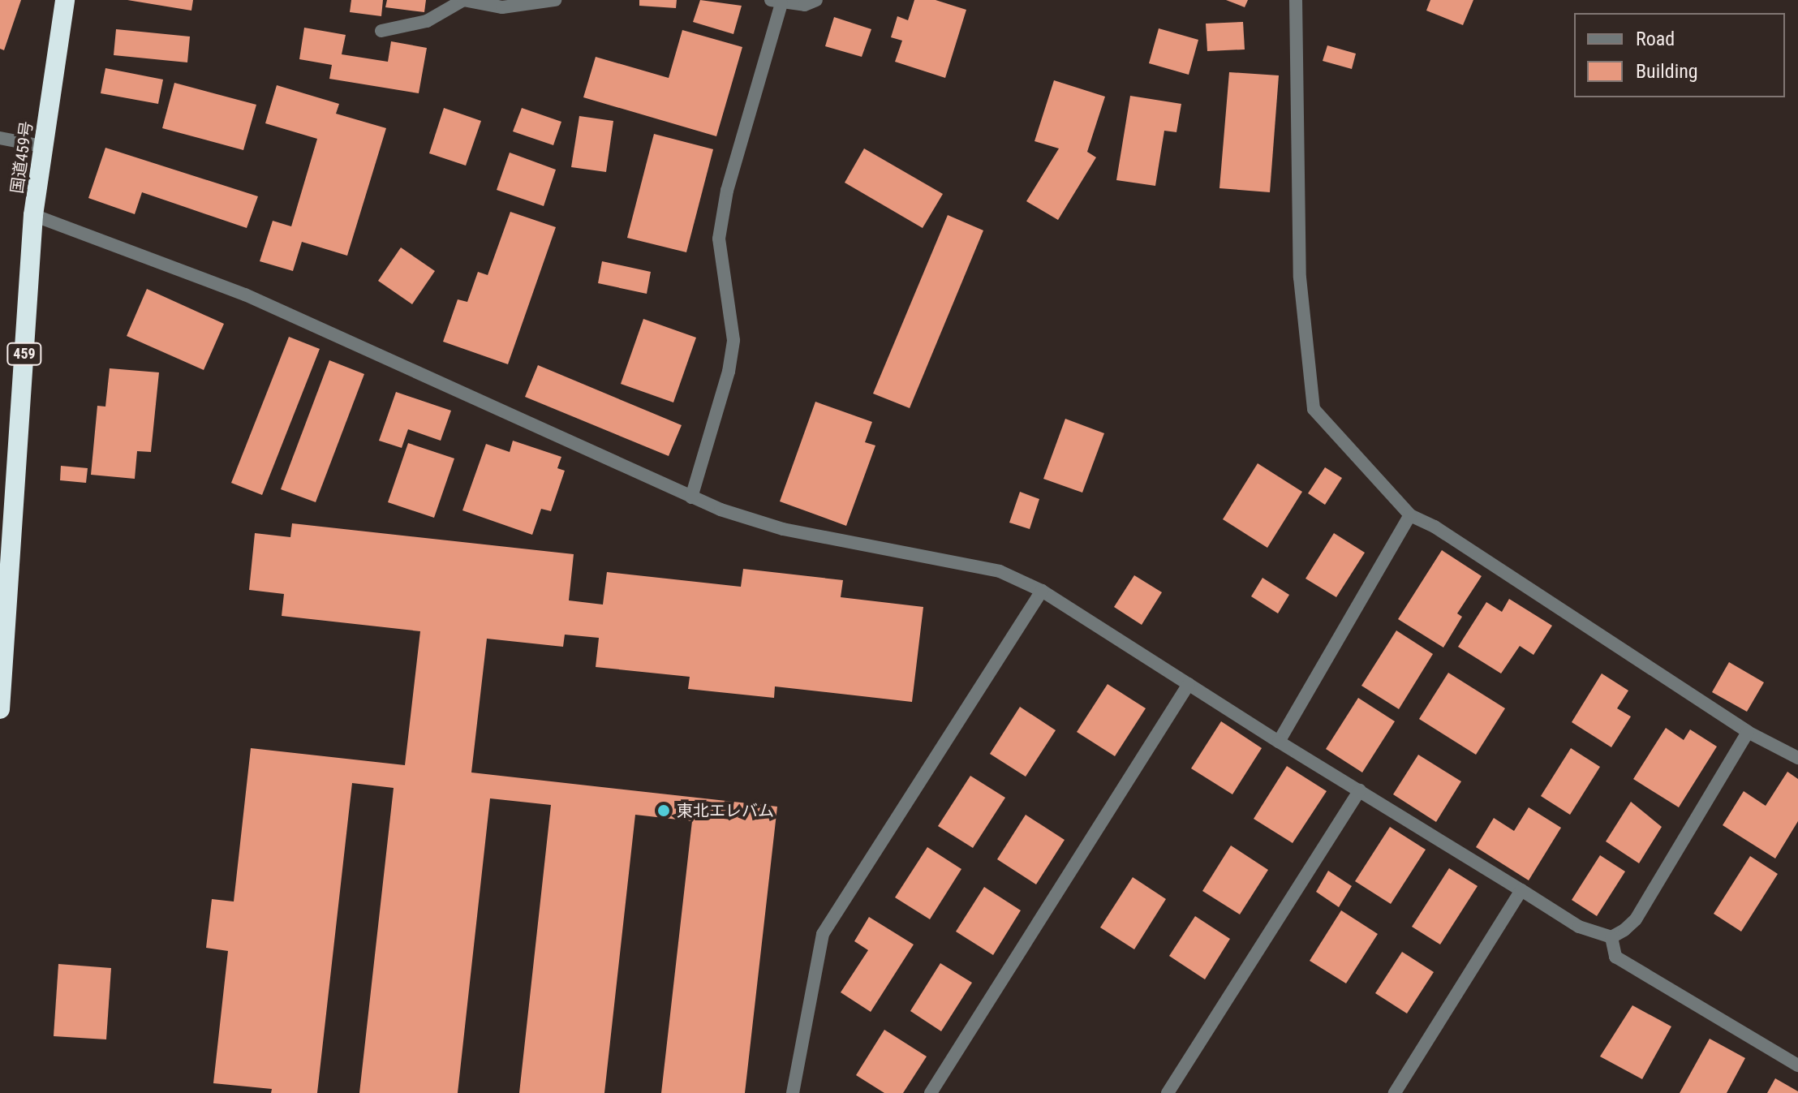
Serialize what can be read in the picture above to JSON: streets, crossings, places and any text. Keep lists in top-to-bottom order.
{
  "streets": {
    "highway": ["国道459号", "459"]
  },
  "places": ["東北エレバム"],
  "legend": ["Road", "Building"]
}
